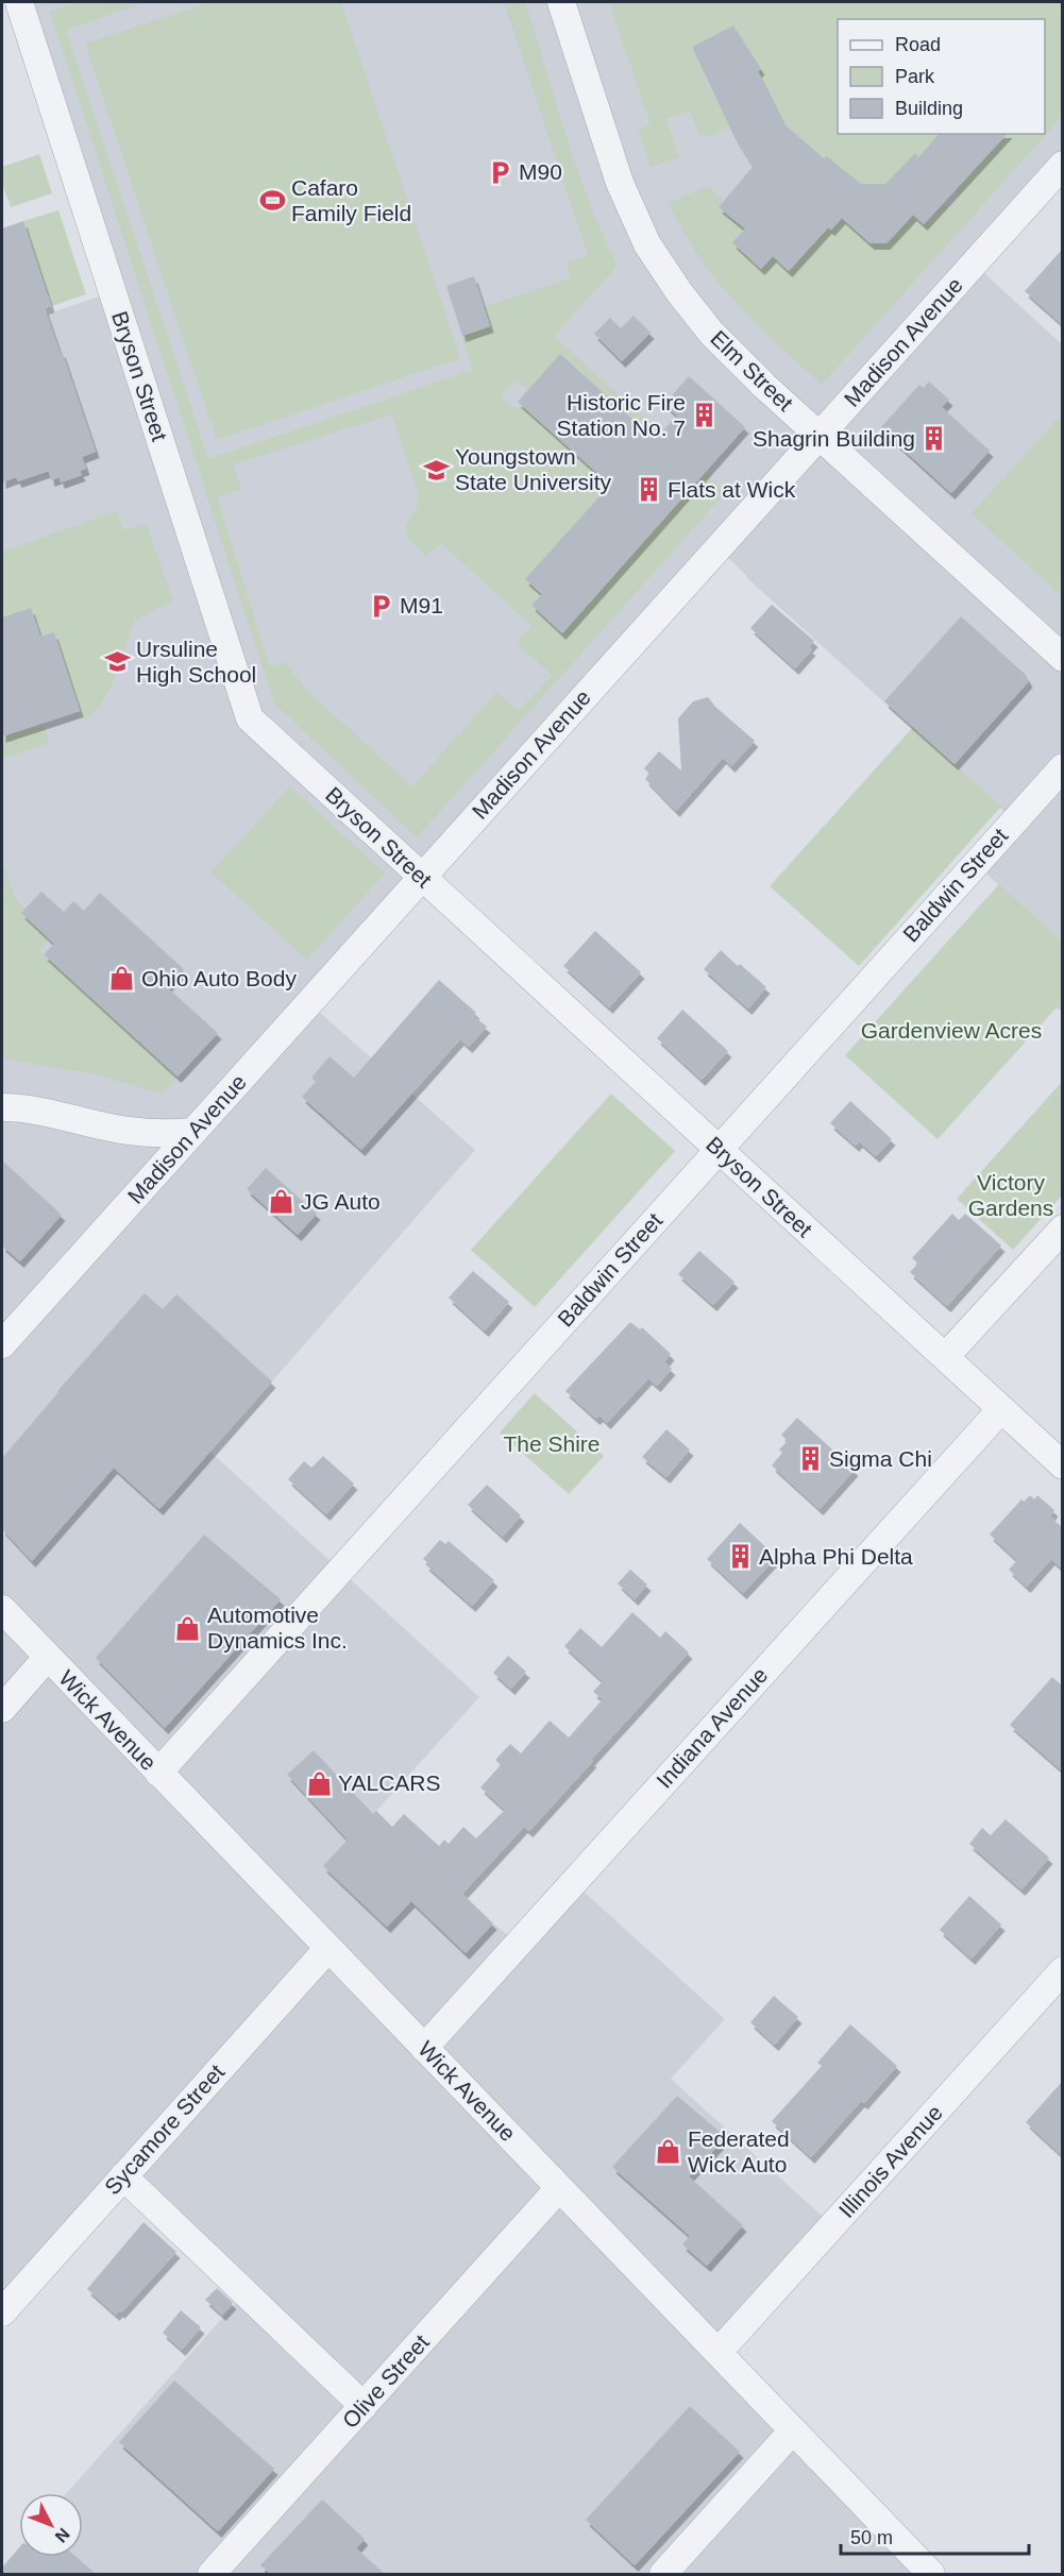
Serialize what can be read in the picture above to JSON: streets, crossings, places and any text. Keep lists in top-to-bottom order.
{
  "streets": {
    "street": [
      "Madison Avenue",
      "Elm Street",
      "Bryson Street",
      "Baldwin Street",
      "Wick Avenue",
      "Indiana Avenue",
      "Sycamore Street",
      "Illinois Avenue",
      "Olive Street"
    ]
  },
  "crossings": [
    ["Madison Avenue", "Elm Street"],
    ["Madison Avenue", "Bryson Street"],
    ["Bryson Street", "Baldwin Street"],
    ["Bryson Street", "Indiana Avenue"],
    ["Baldwin Street", "Wick Avenue"],
    ["Wick Avenue", "Indiana Avenue"],
    ["Wick Avenue", "Sycamore Street"],
    ["Wick Avenue", "Illinois Avenue"],
    ["Wick Avenue", "Olive Street"]
  ],
  "parks": ["Gardenview Acres", "Victory Gardens", "The Shire"],
  "places": {
    "parking": ["M90", "M91"],
    "sports": ["Cafaro Family Field"],
    "building": [
      "Historic Fire Station No. 7",
      "Shagrin Building",
      "Flats at Wick",
      "Sigma Chi",
      "Alpha Phi Delta"
    ],
    "school or university": ["Youngstown State University", "Ursuline High School"],
    "shop": [
      "Ohio Auto Body",
      "JG Auto",
      "Automotive Dynamics Inc.",
      "YALCARS",
      "Federated Wick Auto"
    ]
  },
  "legend": ["Road", "Park", "Building"],
  "scale_bar": "50 m",
  "north": "bottom right"
}
